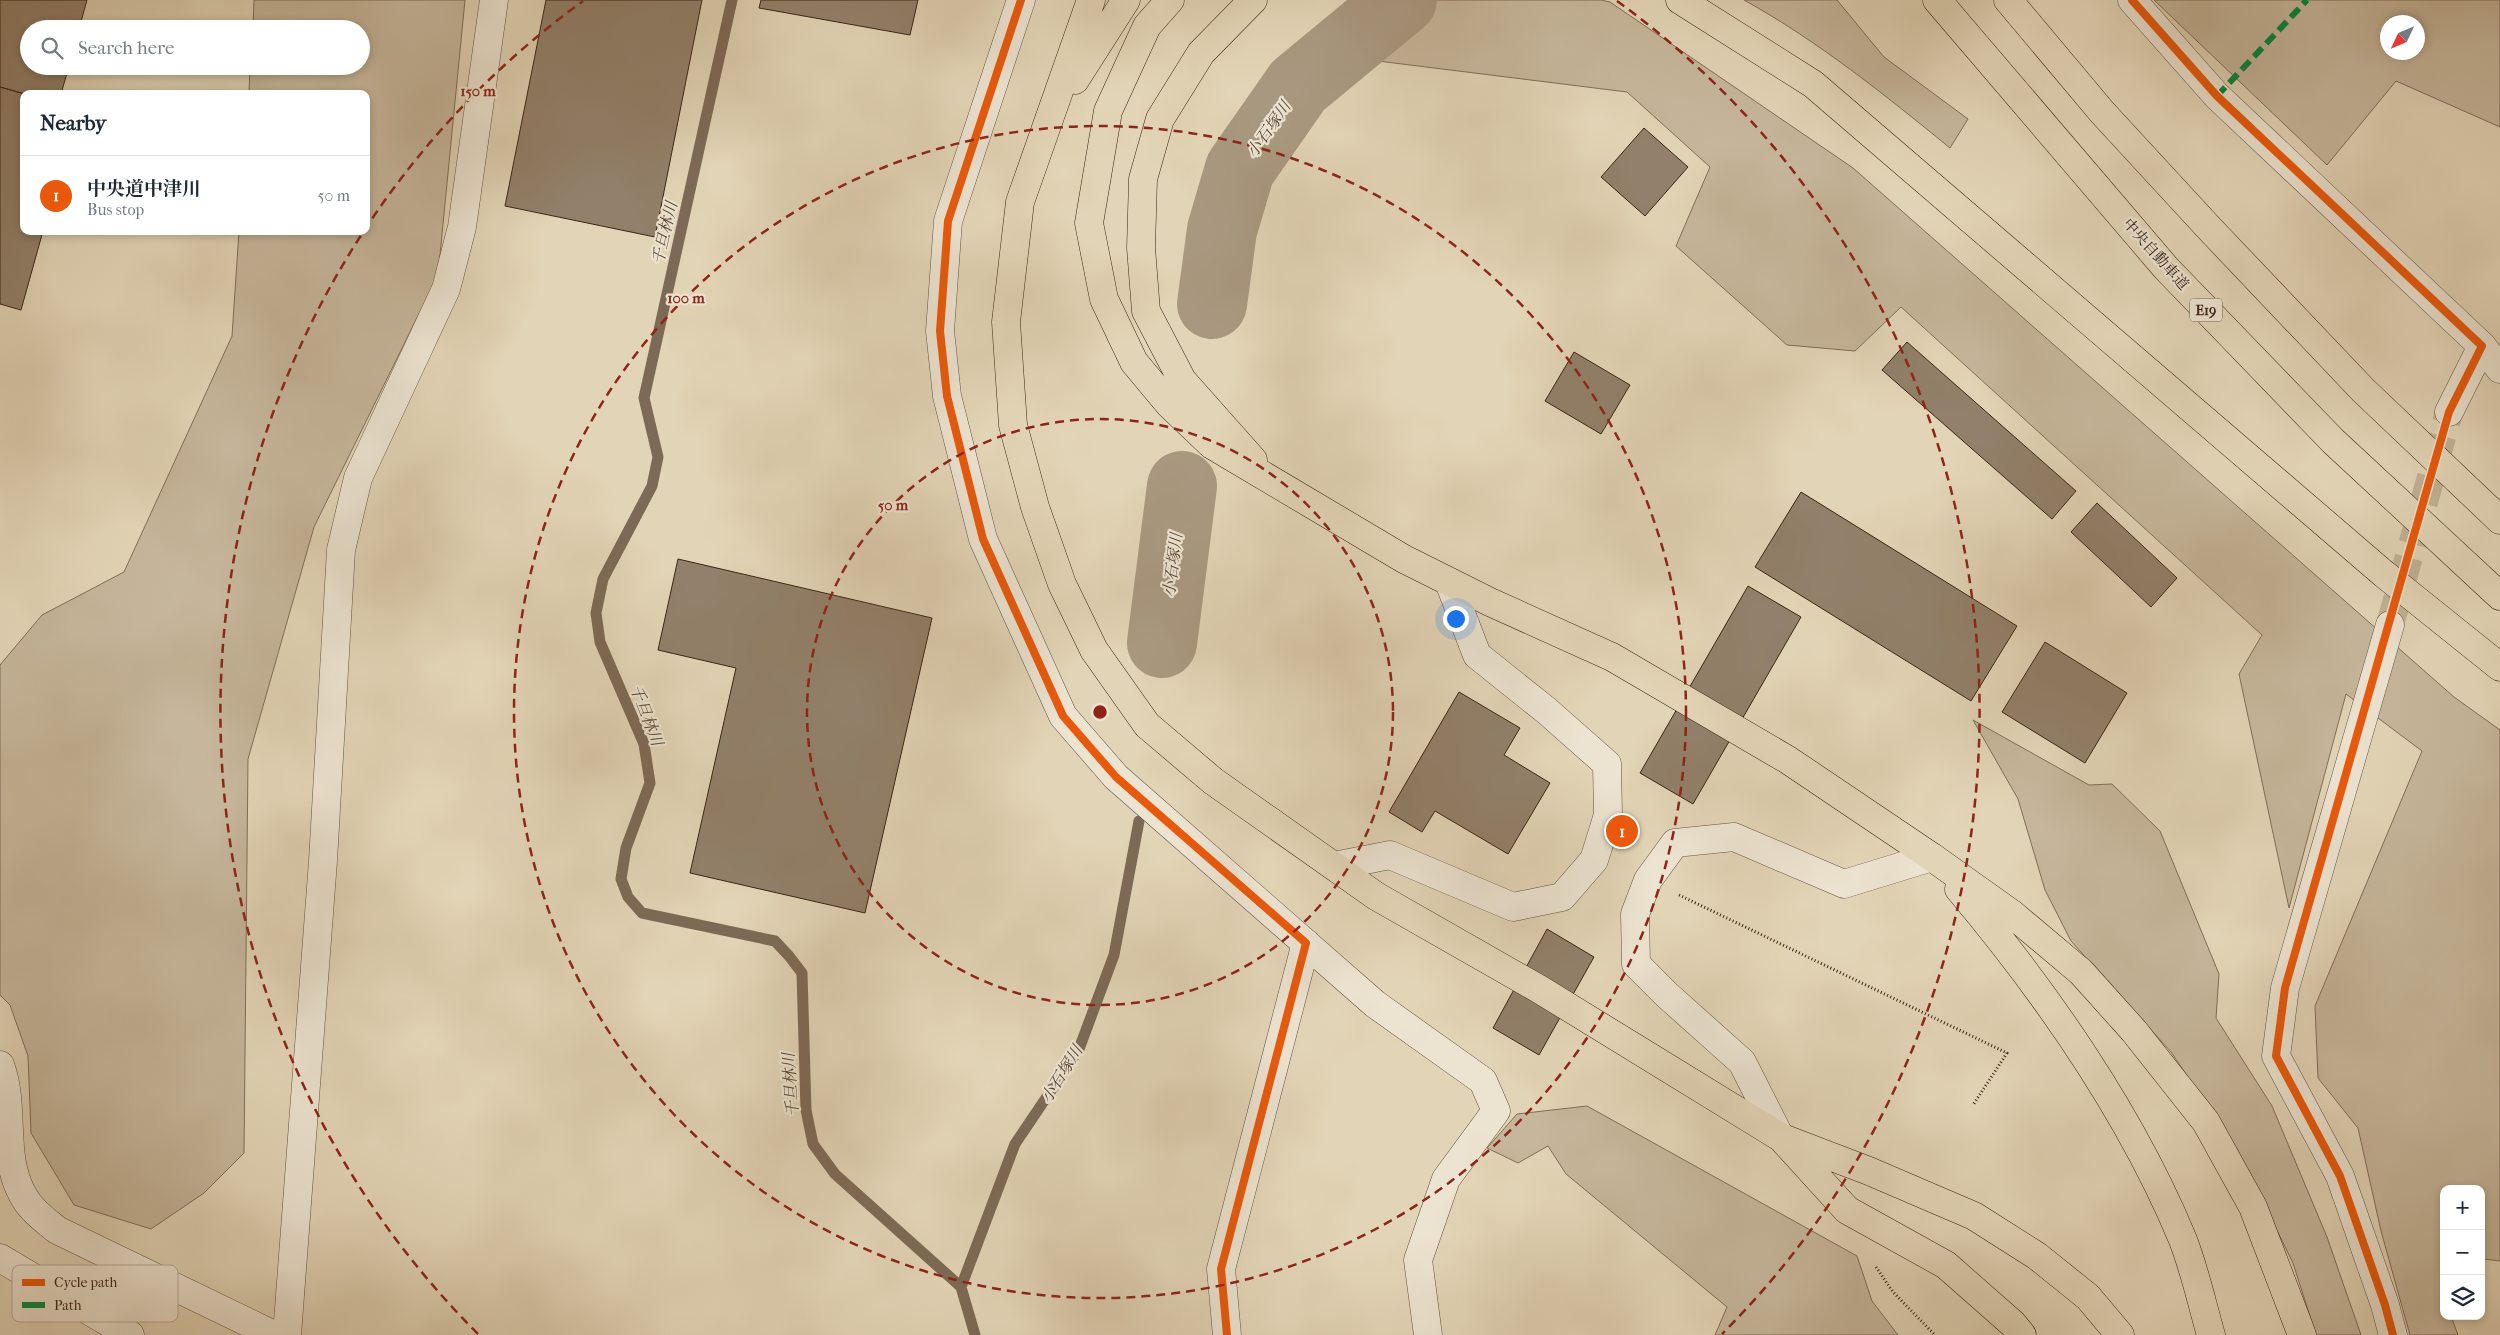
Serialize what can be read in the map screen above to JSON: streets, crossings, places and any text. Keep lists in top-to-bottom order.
{
  "streets": {
    "highway": ["中央自動車道", "E19"]
  },
  "water": ["小石塚川", "千旦林川"],
  "legend": ["Cycle path", "Path"],
  "north": "bottom left",
  "page": {
    "search": "Search here",
    "heading": "Nearby",
    "list": [
      {
        "mark": "1",
        "name": "中央道中津川",
        "note": "Bus stop",
        "value": "50 m"
      }
    ],
    "pins": "1",
    "map_buttons": ["+", "−"]
  },
  "rings": ["150 m", "100 m", "50 m"]
}
